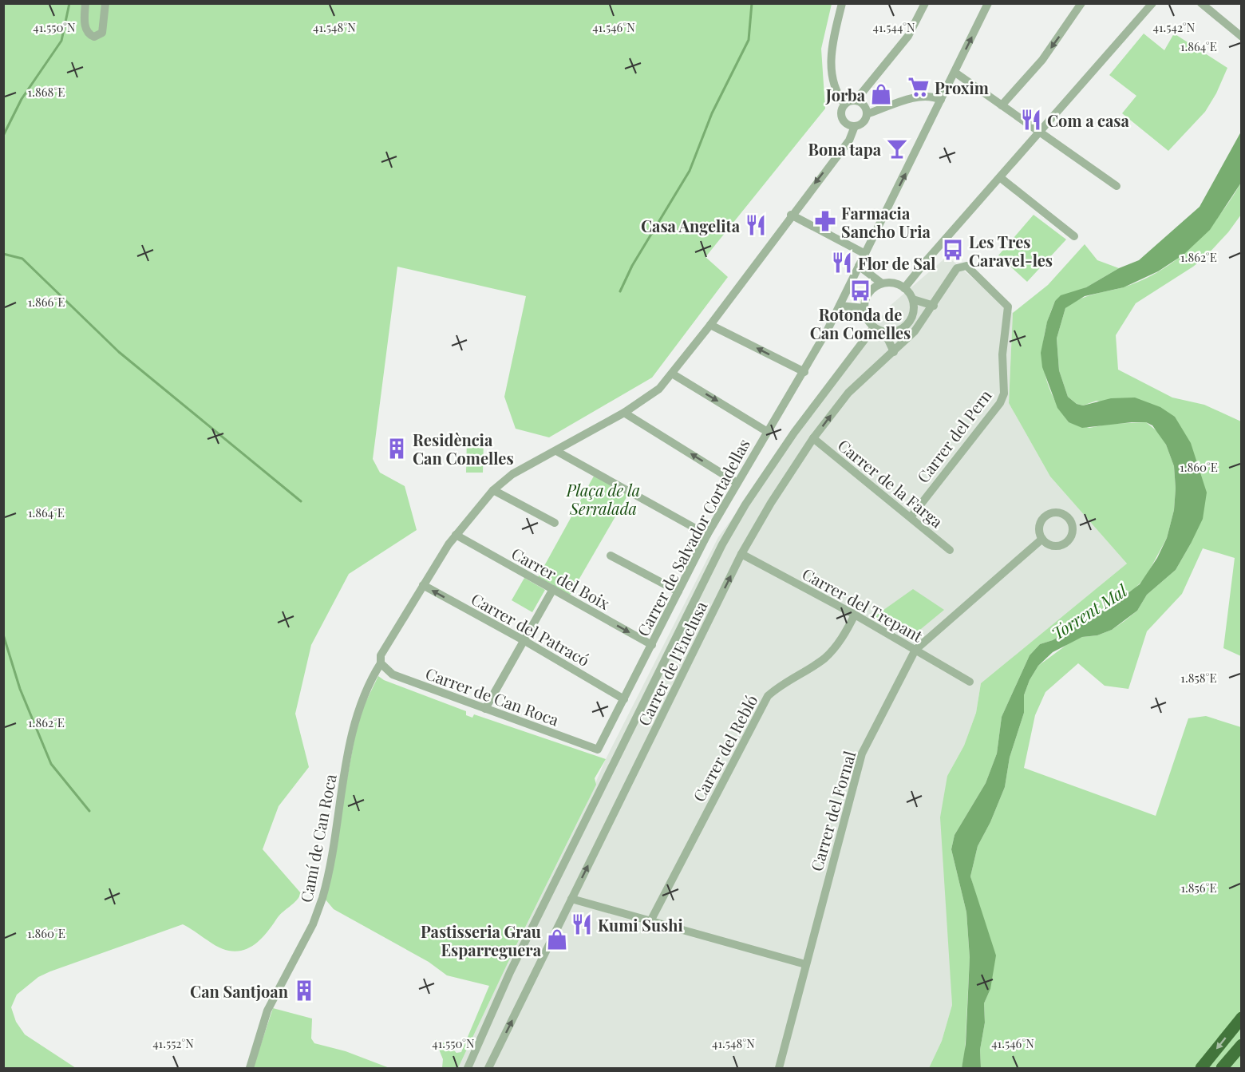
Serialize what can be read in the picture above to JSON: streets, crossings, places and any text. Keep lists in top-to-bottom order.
{
  "streets": {
    "street": [
      "Carrer del Pern",
      "Carrer de la Farga",
      "Carrer de Salvador Cortadellas",
      "Carrer del Boix",
      "Carrer del Trepant",
      "Carrer del Patracó",
      "Carrer de l'Enclusa",
      "Carrer de Can Roca",
      "Carrer del Rebló",
      "Carrer del Fornal",
      "Camí de Can Roca"
    ]
  },
  "crossings": [
    ["Carrer del Pern", "Carrer de la Farga"],
    ["Carrer del Pern", "Carrer de l'Enclusa"],
    ["Carrer de la Farga", "Carrer de l'Enclusa"],
    ["Carrer de Salvador Cortadellas", "Carrer del Boix"],
    ["Carrer de Salvador Cortadellas", "Carrer del Patracó"],
    ["Carrer de Salvador Cortadellas", "Carrer de Can Roca"],
    ["Carrer del Boix", "Camí de Can Roca"],
    ["Carrer del Trepant", "Carrer de l'Enclusa"],
    ["Carrer del Trepant", "Carrer del Rebló"],
    ["Carrer del Trepant", "Carrer del Fornal"],
    ["Carrer del Patracó", "Camí de Can Roca"],
    ["Carrer de Can Roca", "Camí de Can Roca"]
  ],
  "one_way": ["Carrer del Patracó"],
  "water": ["Torrent Mal"],
  "parks": ["Plaça de la Serralada"],
  "places": {
    "supermarket": ["Proxim"],
    "shop": ["Jorba", "Pastisseria Grau Esparreguera"],
    "restaurant": [
      "Com a casa",
      "Casa Angelita",
      "Flor de Sal",
      "Kumi Sushi"
    ],
    "bar": ["Bona tapa"],
    "pharmacy": ["Farmacia Sancho Uria"],
    "bus stop": ["Les Tres Caravel-les", "Rotonda de Can Comelles"],
    "building": ["Residència Can Comelles", "Can Santjoan"]
  },
  "coordinates": [
    "41.550°N",
    "41.548°N",
    "41.546°N",
    "41.544°N",
    "41.542°N",
    "1.864°E",
    "1.868°E",
    "1.862°E",
    "1.866°E",
    "1.860°E",
    "1.858°E",
    "1.856°E",
    "41.552°N"
  ]
}
